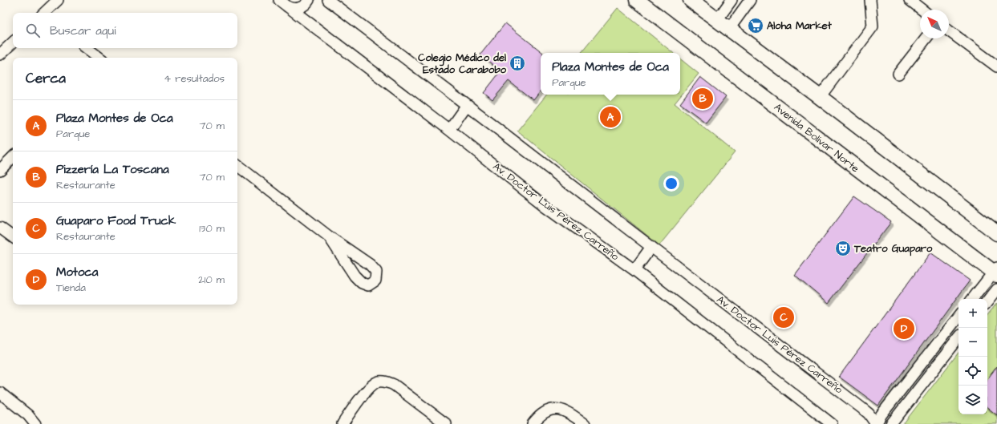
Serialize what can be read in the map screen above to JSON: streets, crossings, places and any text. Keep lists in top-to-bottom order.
{
  "streets": {
    "main road": ["Avenida Bolívar Norte"],
    "street": ["Av. Doctor Luis Pérez Carreño"]
  },
  "places": {
    "supermarket": ["Aloha Market"],
    "building": ["Colegio Médico del Estado Carabobo"],
    "theatre": ["Teatro Guaparo"]
  },
  "north": "top left",
  "page": {
    "search": "Buscar aquí",
    "popup": ["Plaza Montes de Oca", "Parque"],
    "heading": ["Cerca", "4 resultados"],
    "pins": [
      "B",
      "A",
      "C",
      "D"
    ],
    "list": [
      {
        "mark": "A",
        "name": "Plaza Montes de Oca",
        "note": "Parque",
        "value": "70 m"
      },
      {
        "mark": "B",
        "name": "Pizzería La Toscana",
        "note": "Restaurante",
        "value": "70 m"
      },
      {
        "mark": "C",
        "name": "Guaparo Food Truck",
        "note": "Restaurante",
        "value": "130 m"
      },
      {
        "mark": "D",
        "name": "Motoca",
        "note": "Tienda",
        "value": "210 m"
      }
    ],
    "map_buttons": ["+", "−"]
  }
}
